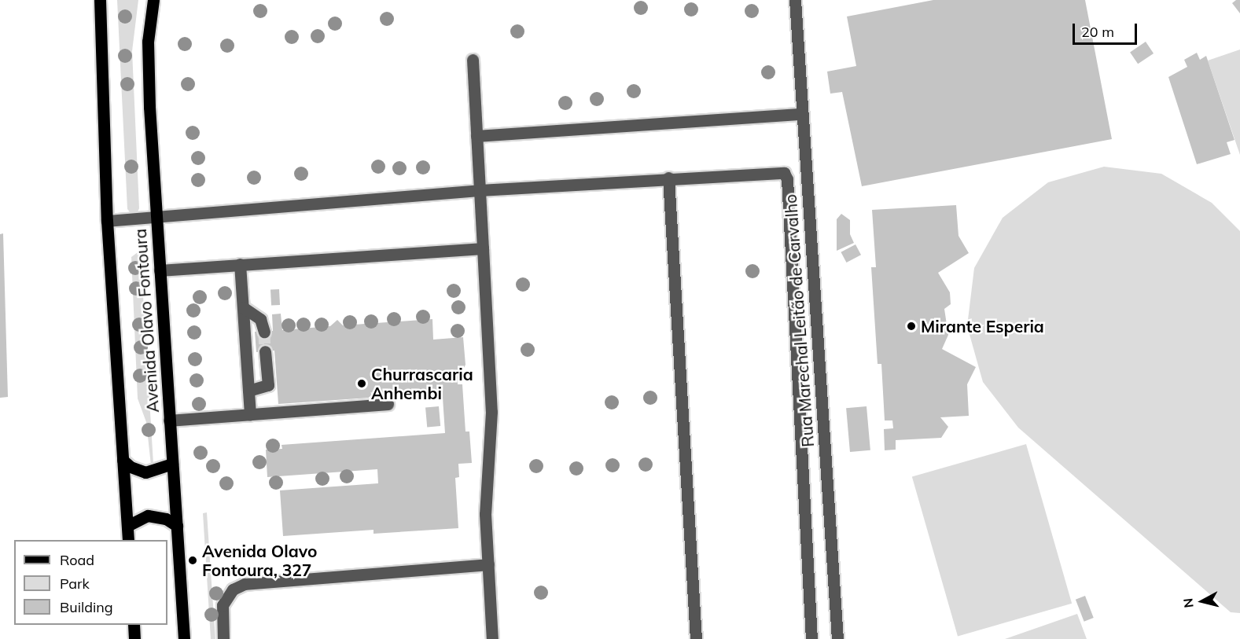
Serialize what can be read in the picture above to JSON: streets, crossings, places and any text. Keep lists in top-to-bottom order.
{
  "streets": {
    "main road": ["Avenida Olavo Fontoura"],
    "street": ["Rua Marechal Leitão de Carvalho"]
  },
  "places": ["Mirante Esperia", "Churrascaria Anhembi", "Avenida Olavo Fontoura, 327"],
  "legend": ["Road", "Park", "Building"],
  "scale_bar": "20 m",
  "north": "left"
}
